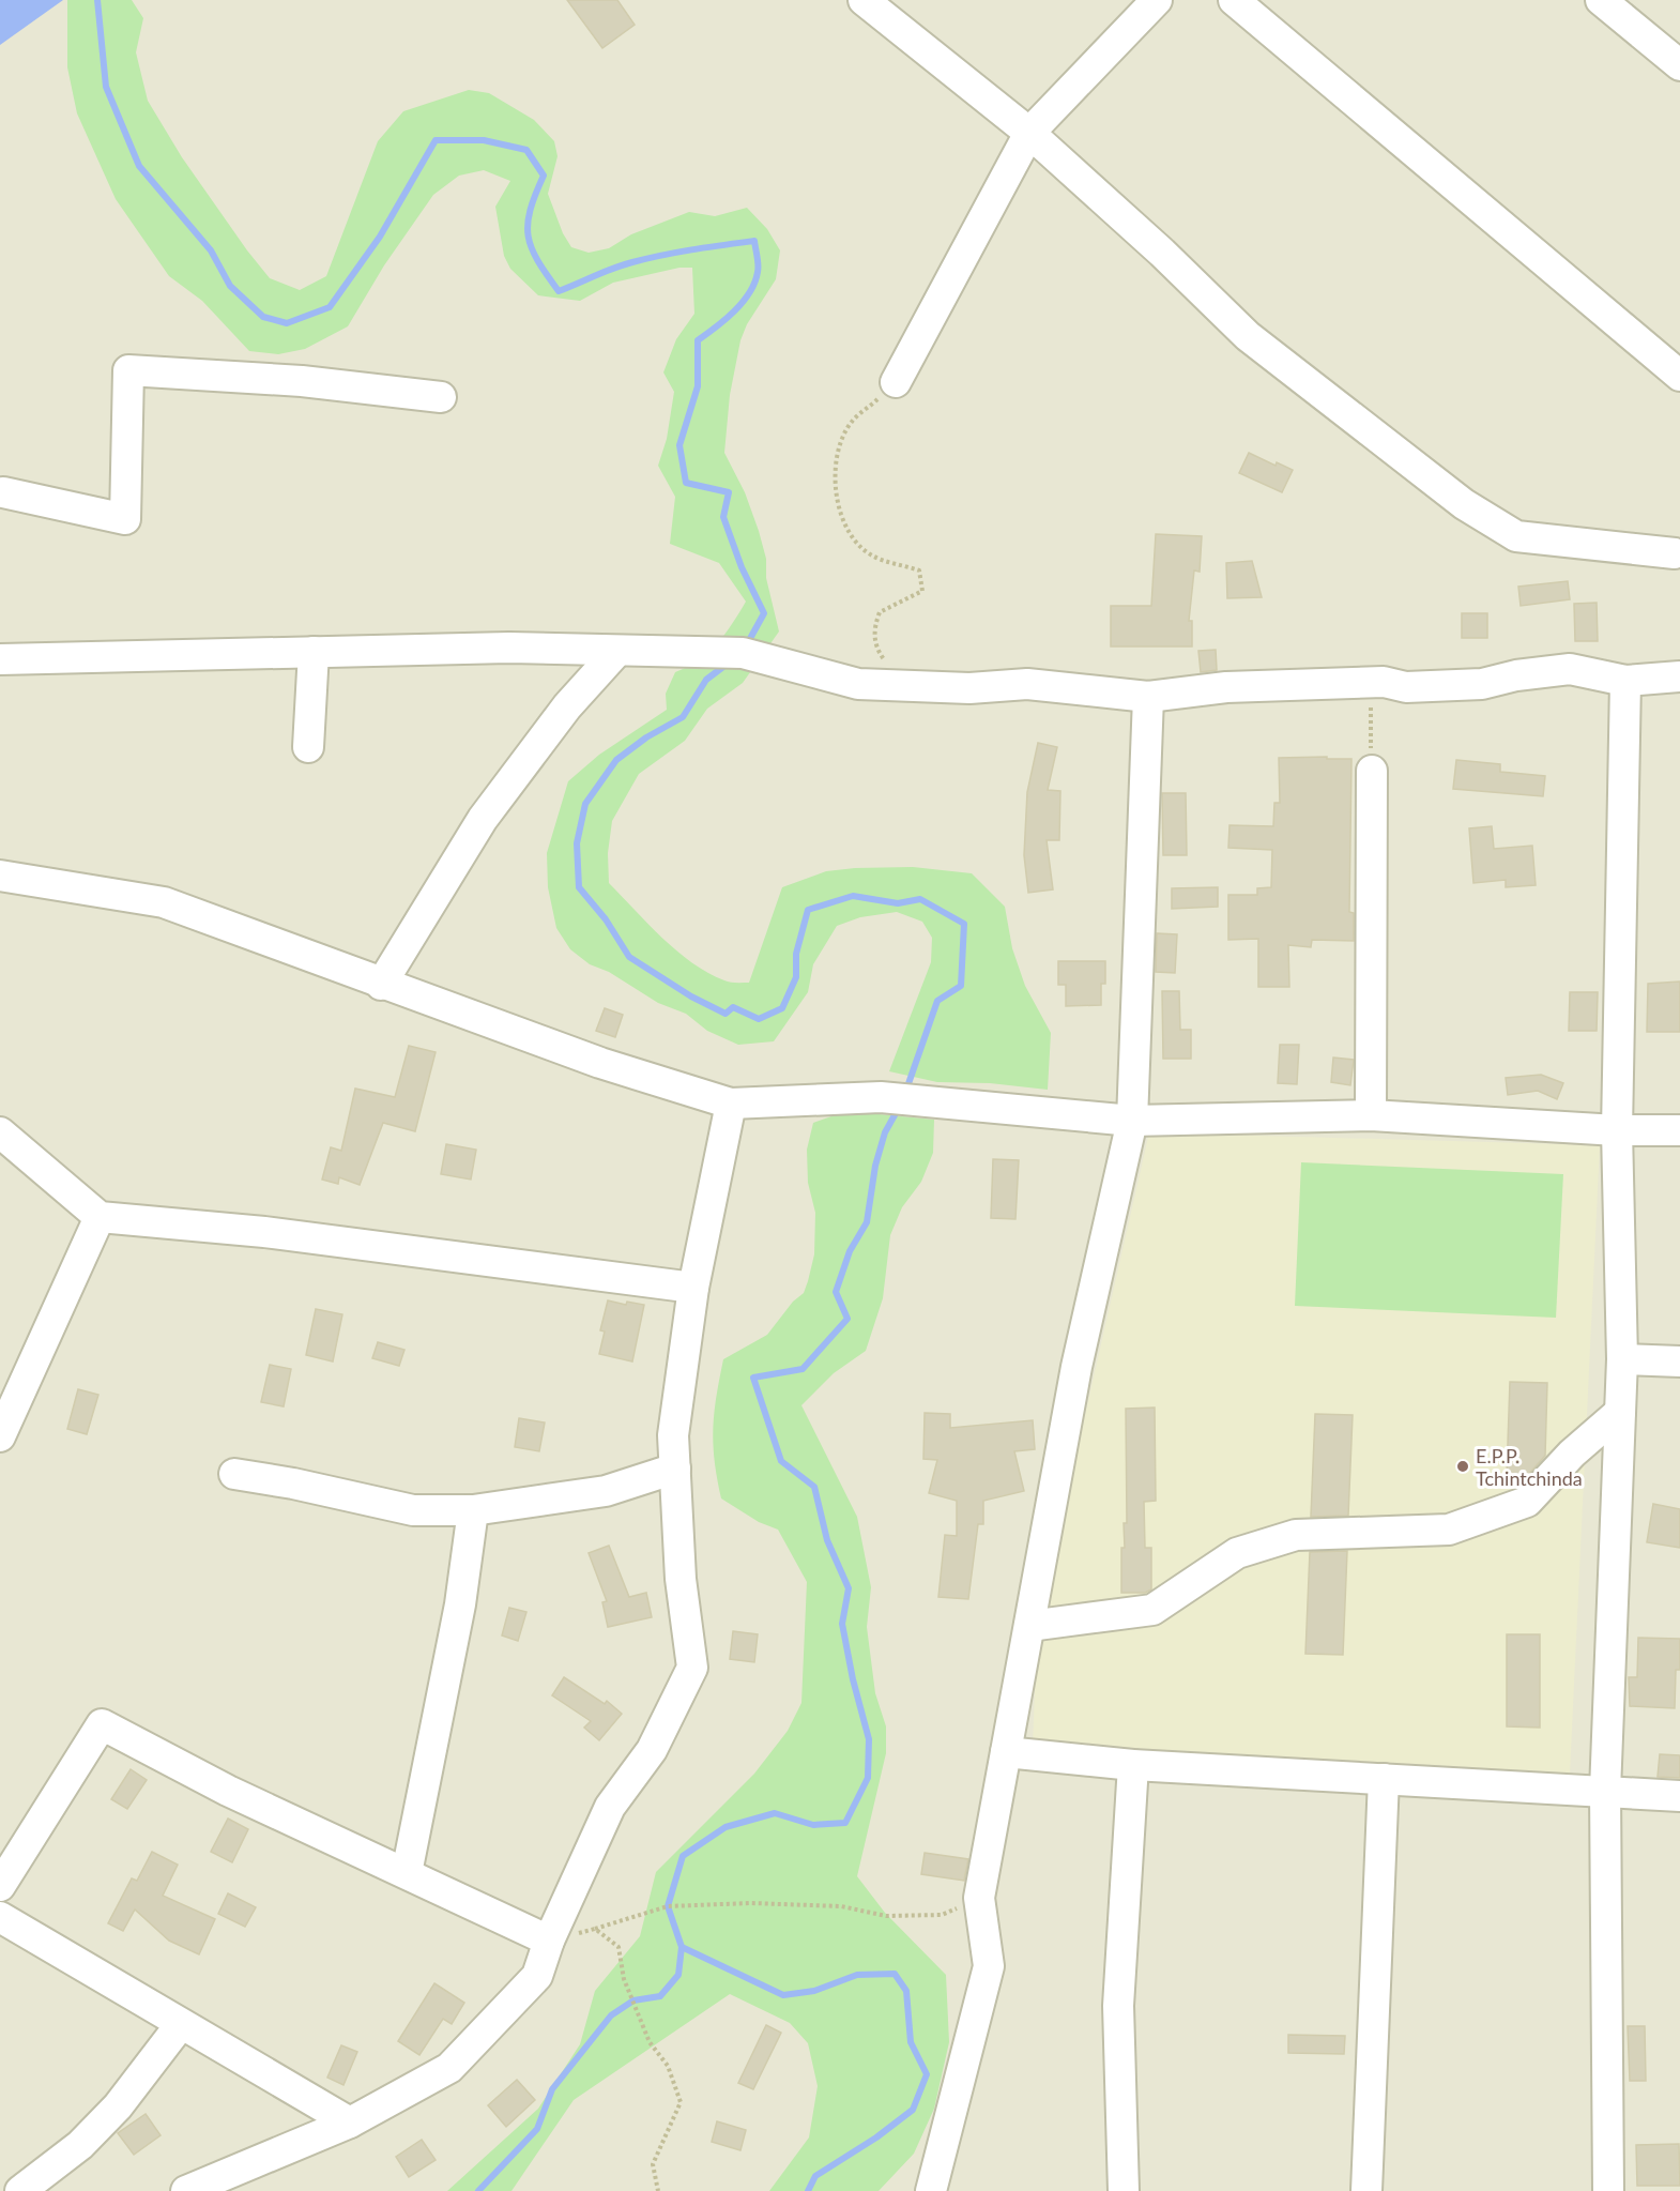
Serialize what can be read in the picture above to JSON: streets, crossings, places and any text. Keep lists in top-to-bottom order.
{
  "places": ["E.P.P. Tchintchinda"]
}
